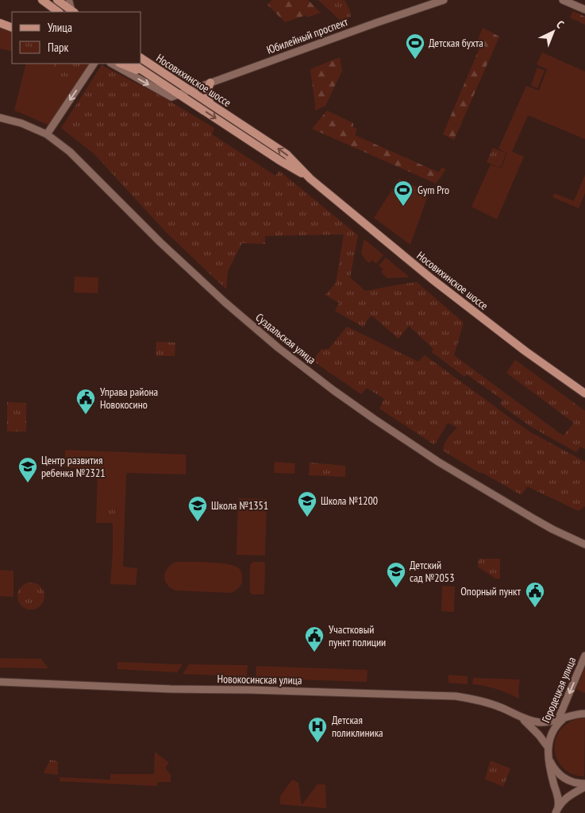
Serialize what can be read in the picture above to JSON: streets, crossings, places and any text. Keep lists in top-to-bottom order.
{
  "streets": {
    "main road": ["Носовихинское шоссе"],
    "street": [
      "Юбилейный проспект",
      "Суздальская улица",
      "Новокосинская улица",
      "Городецкая улица"
    ]
  },
  "crossings": [
    ["Юбилейный проспект", "Носовихинское шоссе"],
    ["Новокосинская улица", "Городецкая улица"]
  ],
  "one_way": ["Городецкая улица"],
  "places": {
    "sports": ["Детская бухта", "Gym Pro"],
    "public building": ["Управа района Новокосино", "Опорный пункт", "Участковый пункт полиции"],
    "school or university": [
      "Центр развития ребенка №2321",
      "Школа №1200",
      "Школа №1351",
      "Детский сад №2053"
    ],
    "hospital": ["Детская поликлиника"]
  },
  "legend": ["Улица", "Парк"],
  "north": "top right"
}
